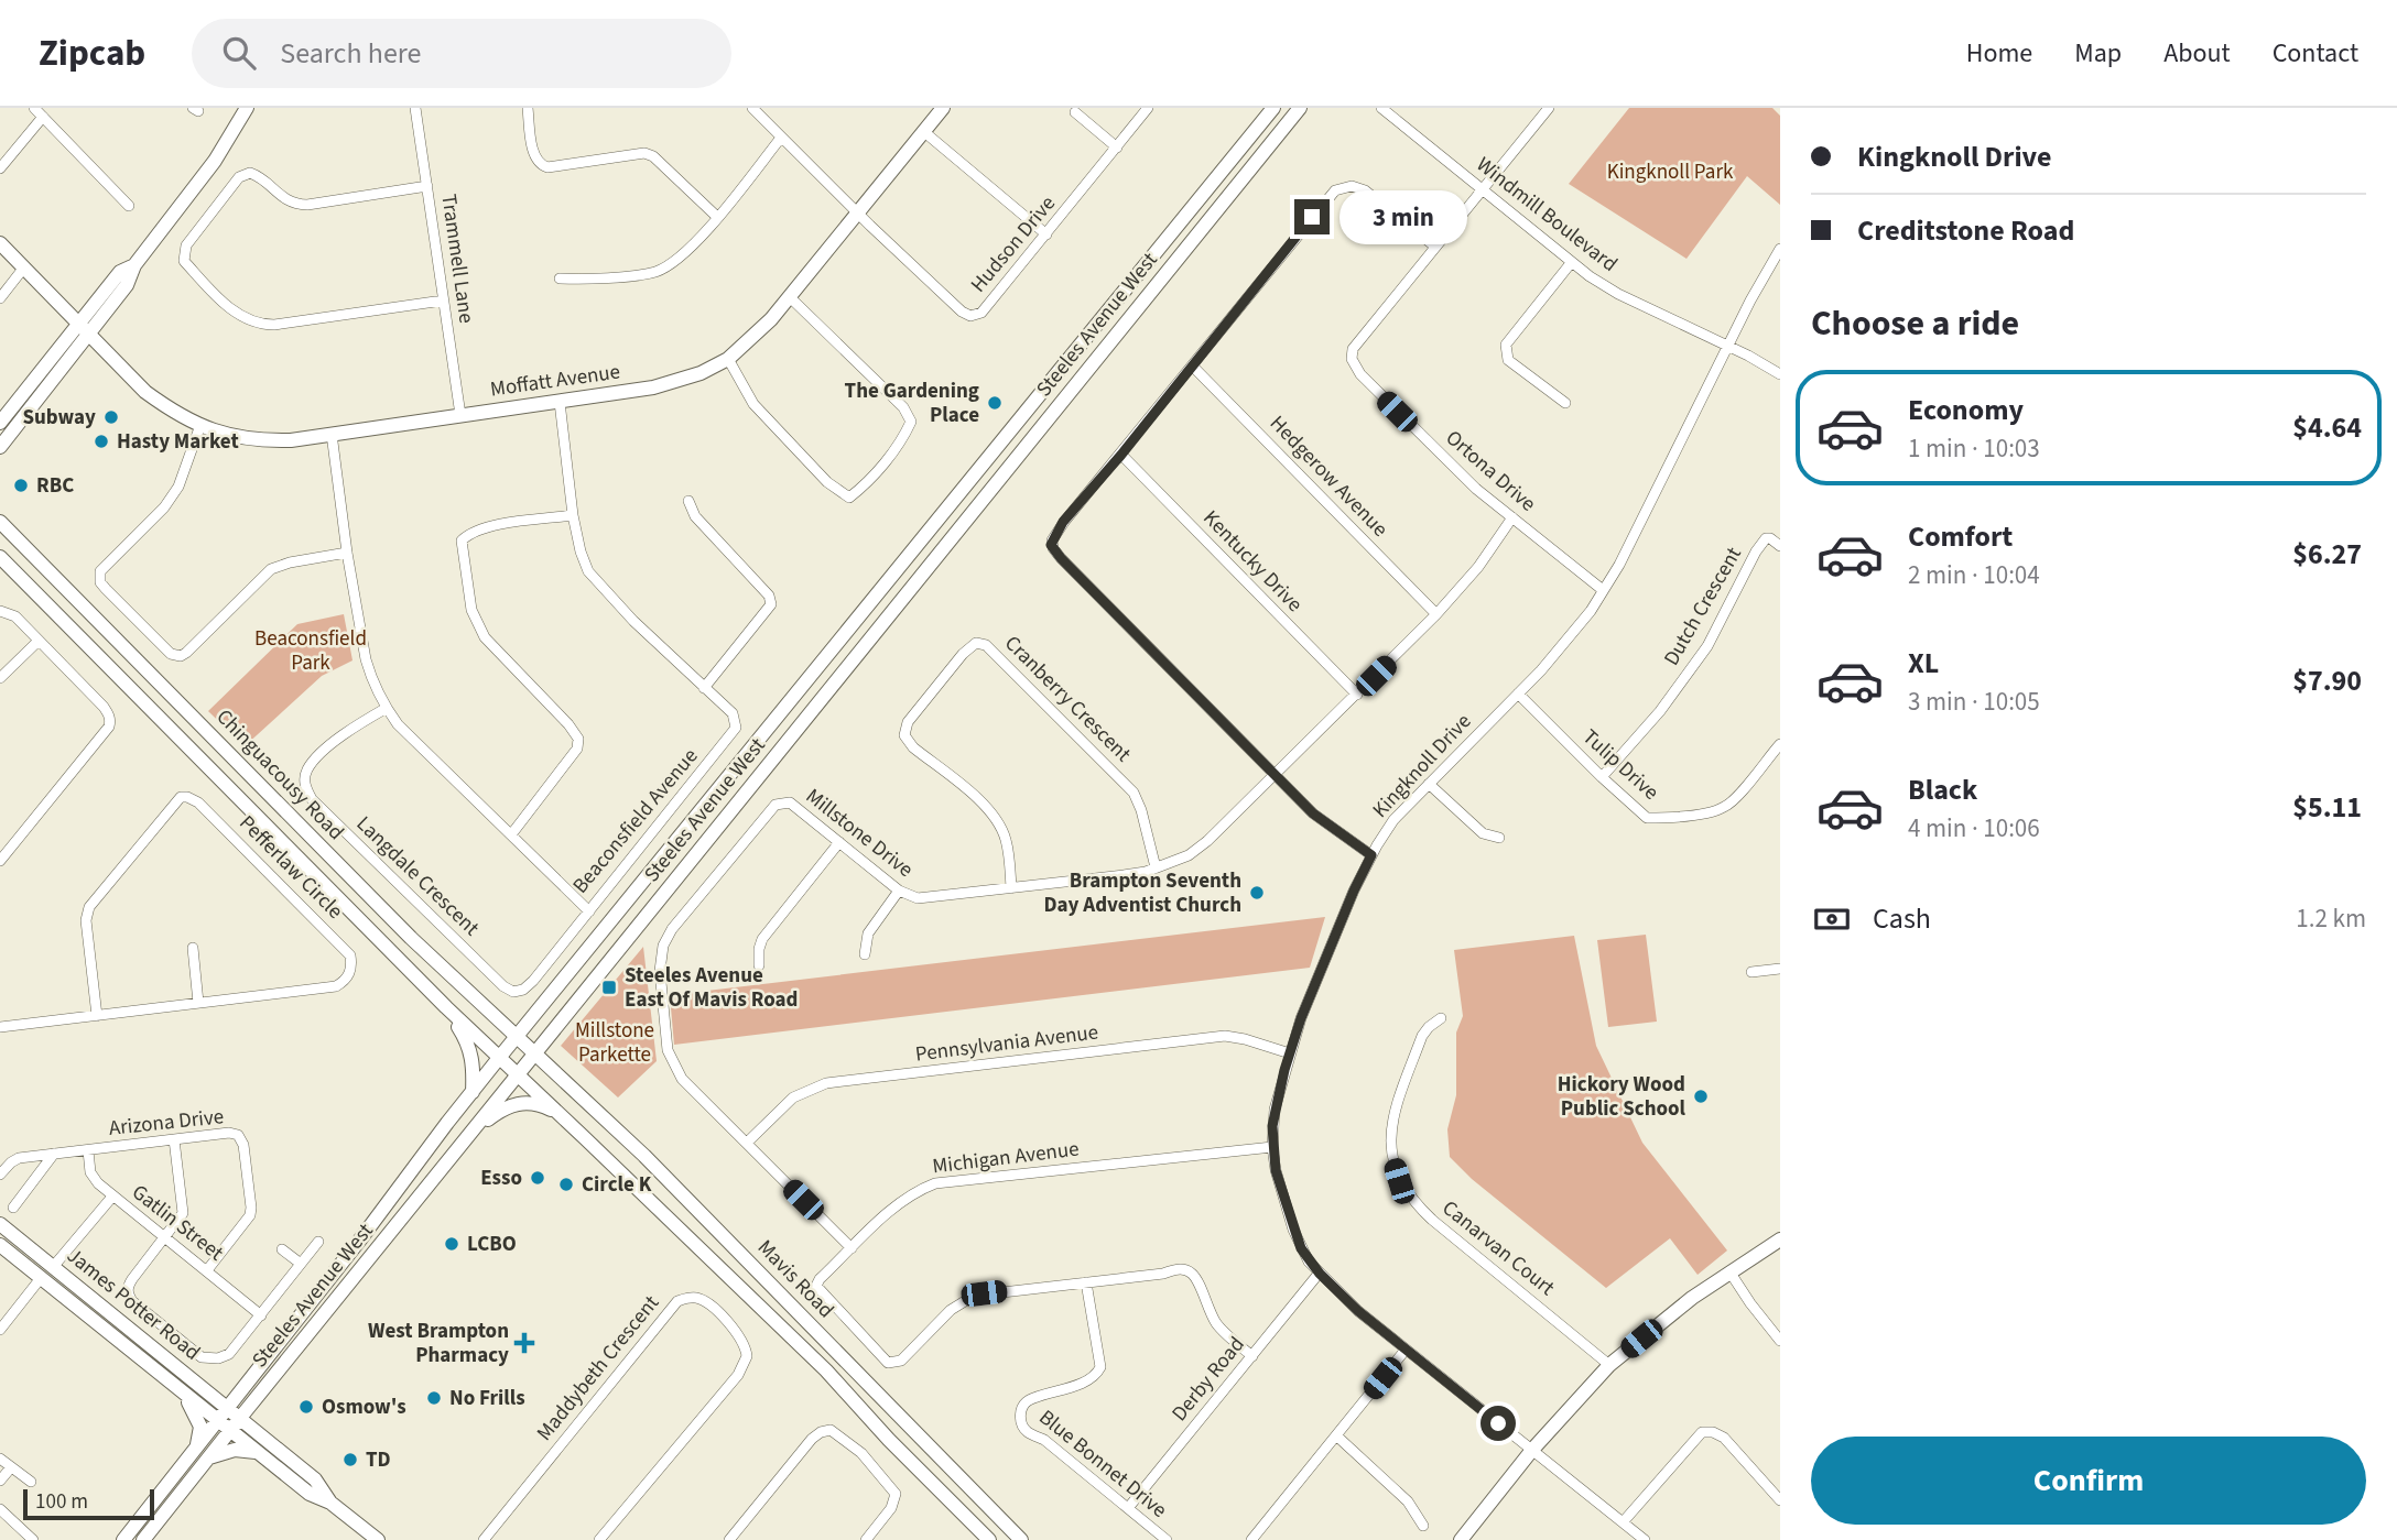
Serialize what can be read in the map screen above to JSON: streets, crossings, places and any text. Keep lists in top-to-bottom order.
{
  "streets": {
    "main road": [
      "Steeles Avenue West",
      "Moffatt Avenue",
      "Chinguacousy Road",
      "Mavis Road",
      "James Potter Road"
    ],
    "street": [
      "Windmill Boulevard",
      "Hudson Drive",
      "Trammell Lane",
      "Ortona Drive",
      "Hedgerow Avenue",
      "Kentucky Drive",
      "Dutch Crescent",
      "Cranberry Crescent",
      "Tulip Drive",
      "Kingknoll Drive",
      "Beaconsfield Avenue",
      "Millstone Drive",
      "Pefferlaw Circle",
      "Langdale Crescent",
      "Pennsylvania Avenue",
      "Arizona Drive",
      "Michigan Avenue",
      "Gatlin Street",
      "Canarvan Court",
      "Maddybeth Crescent",
      "Derby Road",
      "Blue Bonnet Drive"
    ]
  },
  "crossings": [
    ["Windmill Boulevard", "Ortona Drive"],
    ["Windmill Boulevard", "Kingknoll Drive"],
    ["Hudson Drive", "Moffatt Avenue"],
    ["Trammell Lane", "Moffatt Avenue"],
    ["Steeles Avenue West", "Chinguacousy Road"],
    ["Steeles Avenue West", "Mavis Road"],
    ["Steeles Avenue West", "James Potter Road"],
    ["Moffatt Avenue", "Beaconsfield Avenue"],
    ["Ortona Drive", "Kingknoll Drive"],
    ["Ortona Drive", "Millstone Drive"],
    ["Hedgerow Avenue", "Millstone Drive"],
    ["Kentucky Drive", "Millstone Drive"],
    ["Dutch Crescent", "Tulip Drive"],
    ["Cranberry Crescent", "Millstone Drive"],
    ["Tulip Drive", "Kingknoll Drive"],
    ["Kingknoll Drive", "Pennsylvania Avenue"],
    ["Kingknoll Drive", "Michigan Avenue"],
    ["Kingknoll Drive", "Derby Road"],
    ["Chinguacousy Road", "Mavis Road"],
    ["Beaconsfield Avenue", "Langdale Crescent"],
    ["Millstone Drive", "Pennsylvania Avenue"],
    ["Millstone Drive", "Michigan Avenue"],
    ["Arizona Drive", "Gatlin Street"],
    ["Michigan Avenue", "Derby Road"],
    ["Michigan Avenue", "Blue Bonnet Drive"],
    ["Derby Road", "Blue Bonnet Drive"]
  ],
  "parks": ["Kingknoll Park", "Beaconsfield Park", "Millstone Parkette"],
  "places": {
    "other": [
      "The Gardening Place",
      "Subway",
      "Hasty Market",
      "RBC",
      "Brampton Seventh Day Adventist Church",
      "Hickory Wood Public School",
      "Esso",
      "Circle K",
      "LCBO",
      "No Frills",
      "Osmow's",
      "TD"
    ],
    "transit": ["Steeles Avenue East Of Mavis Road"],
    "health": ["West Brampton Pharmacy"]
  },
  "scale_bar": "100 m",
  "page": {
    "header": "Zipcab",
    "search": "Search here",
    "nav": [
      "Home",
      "Map",
      "About",
      "Contact"
    ],
    "banner": ["Kingknoll Drive", "Creditstone Road"],
    "bubble": "3 min",
    "heading": "Choose a ride",
    "list": [
      {
        "name": "Economy",
        "note": "1 min · 10:03",
        "value": "$4.64"
      },
      {
        "name": "Comfort",
        "note": "2 min · 10:04",
        "value": "$6.27"
      },
      {
        "name": "XL",
        "note": "3 min · 10:05",
        "value": "$7.90"
      },
      {
        "name": "Black",
        "note": "4 min · 10:06",
        "value": "$5.11"
      }
    ],
    "pay": ["Cash", "1.2 km"],
    "buttons": "Confirm",
    "scale": "100 m"
  }
}
